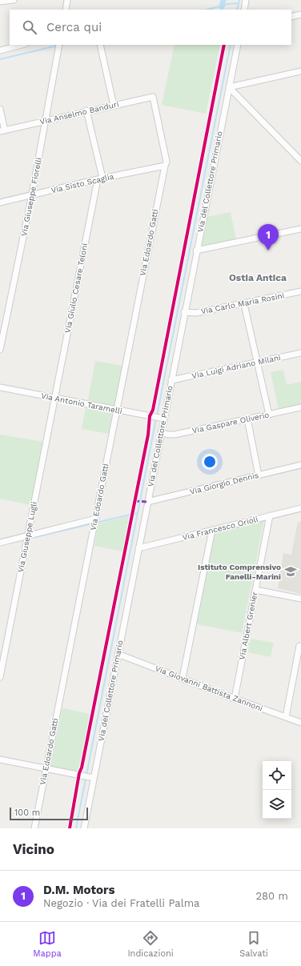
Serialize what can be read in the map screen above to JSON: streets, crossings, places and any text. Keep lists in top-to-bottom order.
{
  "streets": {
    "street": [
      "Via Anselmo Banduri",
      "Via del Collettore Primario",
      "Via Sisto Scaglia",
      "Via Giuseppe Fiorelli",
      "Via Edoardo Gatti",
      "Via Giulio Cesare Teloni",
      "Via Carlo Maria Rosini",
      "Via Luigi Adriano Milani",
      "Via Antonio Taramelli",
      "Via Gaspare Oliverio",
      "Via Giorgio Dennis",
      "Via Francesco Orioli",
      "Via Giuseppe Lugli",
      "Via Albert Grenier",
      "Via Giovanni Battista Zannoni"
    ]
  },
  "crossings": [
    ["Via Anselmo Banduri", "Via Giuseppe Fiorelli"],
    ["Via Anselmo Banduri", "Via Edoardo Gatti"],
    ["Via del Collettore Primario", "Via Carlo Maria Rosini"],
    ["Via del Collettore Primario", "Via Luigi Adriano Milani"],
    ["Via del Collettore Primario", "Via Antonio Taramelli"],
    ["Via del Collettore Primario", "Via Gaspare Oliverio"],
    ["Via del Collettore Primario", "Via Giorgio Dennis"],
    ["Via del Collettore Primario", "Via Francesco Orioli"],
    ["Via del Collettore Primario", "Via Giovanni Battista Zannoni"],
    ["Via Sisto Scaglia", "Via Giuseppe Fiorelli"],
    ["Via Sisto Scaglia", "Via Edoardo Gatti"],
    ["Via Sisto Scaglia", "Via Giulio Cesare Teloni"],
    ["Via Edoardo Gatti", "Via Antonio Taramelli"],
    ["Via Giulio Cesare Teloni", "Via Antonio Taramelli"],
    ["Via Giulio Cesare Teloni", "Via Giuseppe Lugli"],
    ["Via Antonio Taramelli", "Via Giuseppe Lugli"],
    ["Via Francesco Orioli", "Via Albert Grenier"],
    ["Via Albert Grenier", "Via Giovanni Battista Zannoni"]
  ],
  "districts": ["Ostia Antica"],
  "places": {
    "school or university": ["Istituto Comprensivo Fanelli-Marini"]
  },
  "scale_bar": "100 m",
  "page": {
    "search": "Cerca qui",
    "pins": "1",
    "scale": "100 m",
    "heading": "Vicino",
    "list": [
      {
        "mark": "1",
        "name": "D.M. Motors",
        "note": "Negozio · Via dei Fratelli Palma",
        "value": "280 m"
      }
    ],
    "nav": ["Mappa", "Indicazioni", "Salvati"]
  }
}
